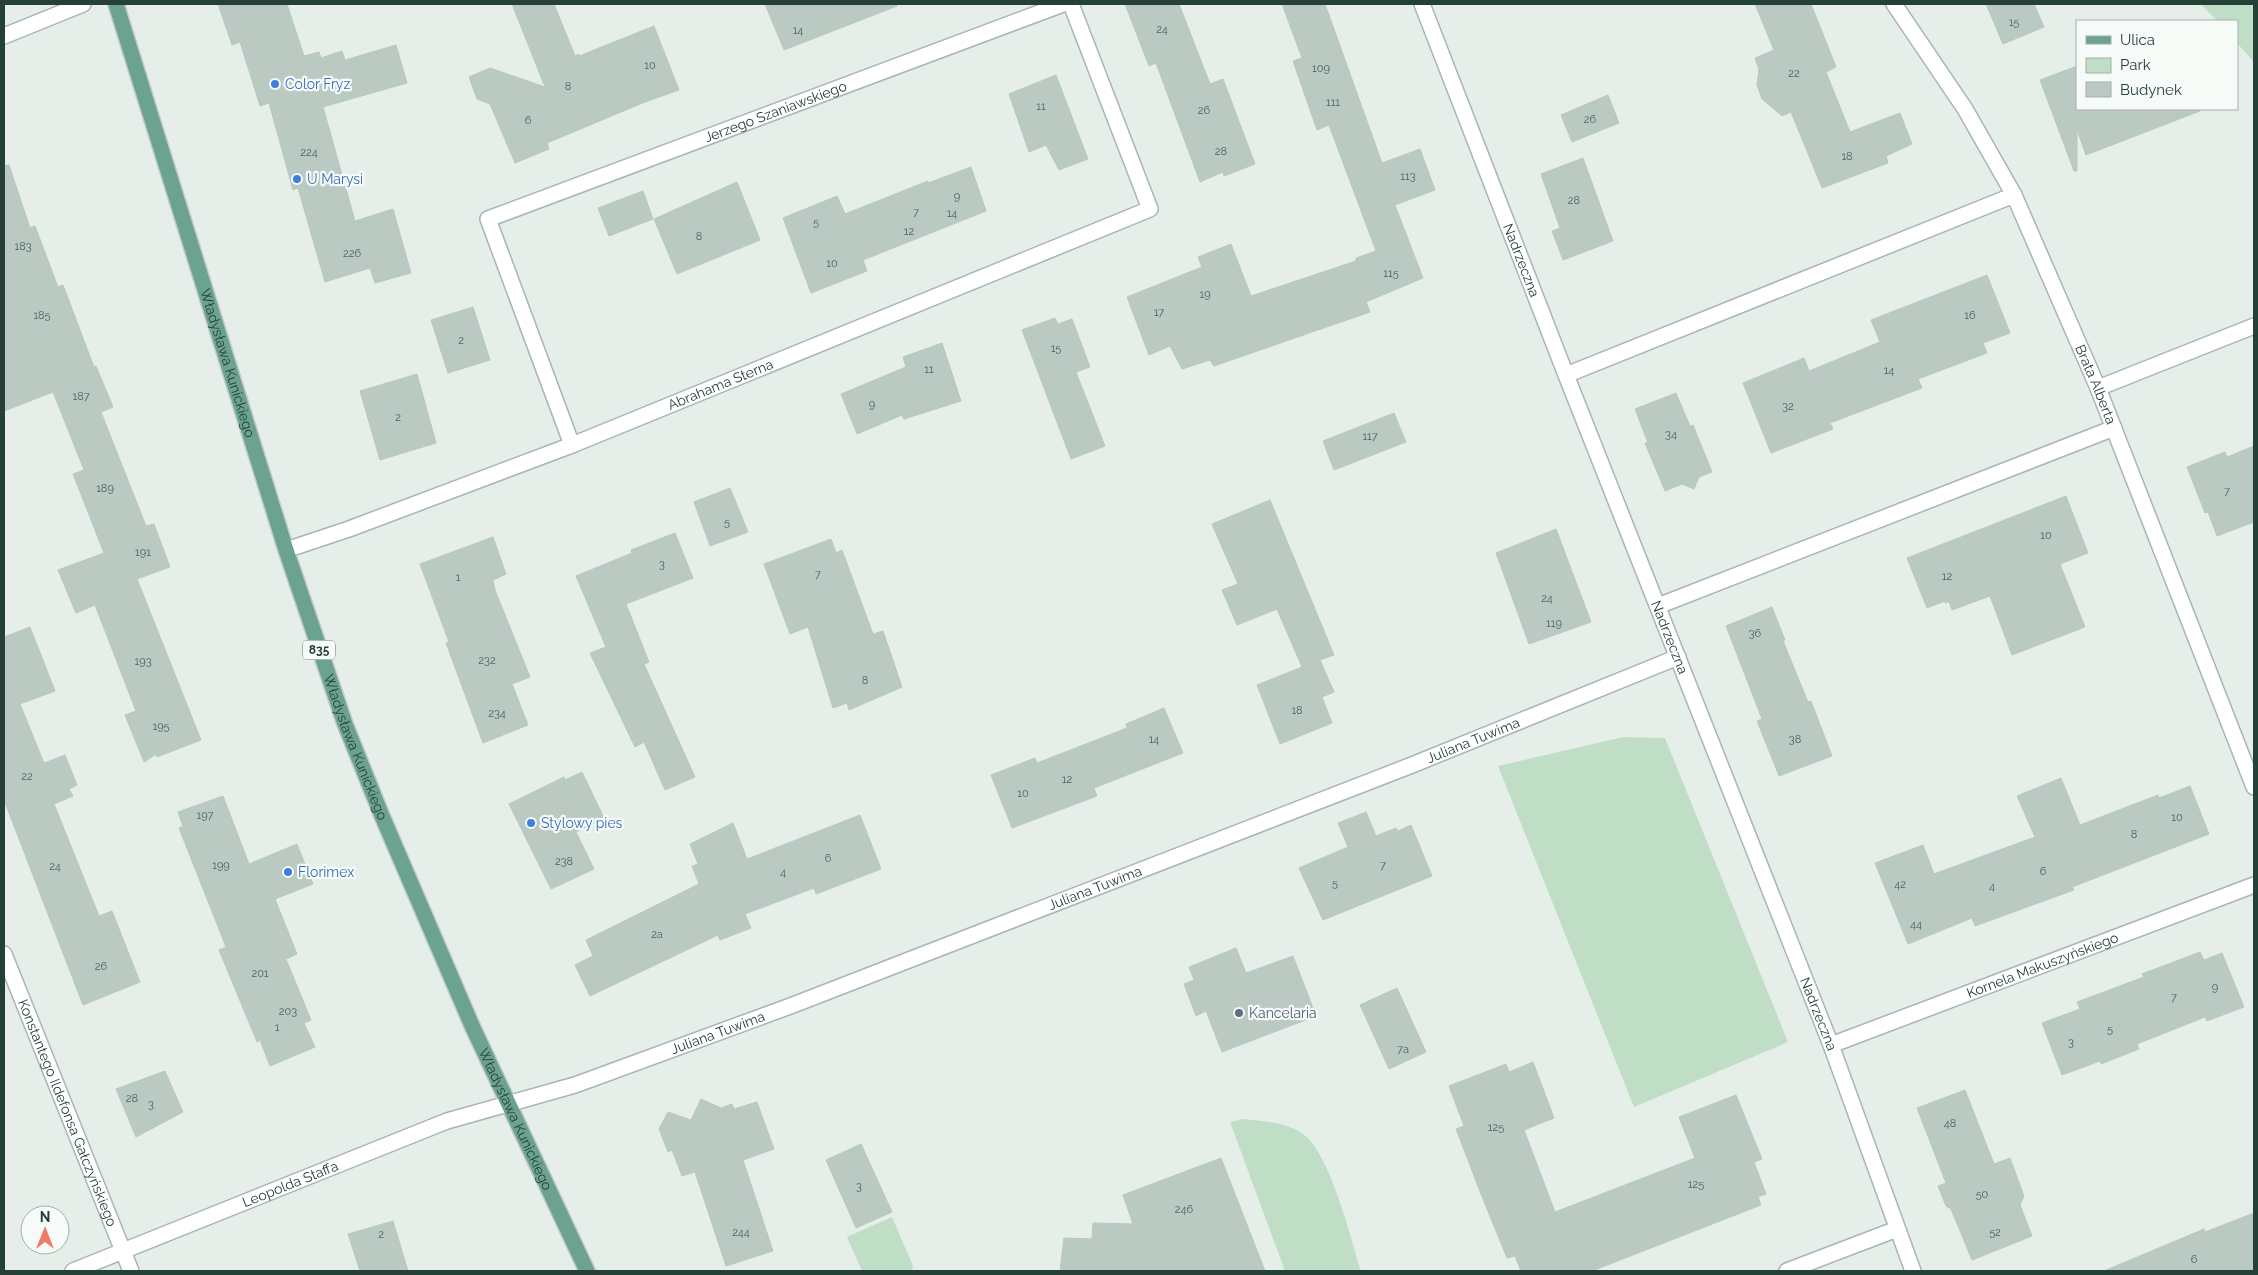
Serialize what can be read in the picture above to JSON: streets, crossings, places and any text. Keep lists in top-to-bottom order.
{
  "streets": {
    "main road": ["Władysława Kunickiego", "835"],
    "street": [
      "Jerzego Szaniawskiego",
      "Nadrzeczna",
      "Abrahama Sterna",
      "Brata Alberta",
      "Juliana Tuwima",
      "Kornela Makuszyńskiego",
      "Konstantego Ildefonsa Gałczyńskiego",
      "Leopolda Staffa"
    ]
  },
  "crossings": [
    ["Jerzego Szaniawskiego", "Abrahama Sterna"],
    ["Nadrzeczna", "Juliana Tuwima"],
    ["Nadrzeczna", "Kornela Makuszyńskiego"],
    ["Władysława Kunickiego", "Abrahama Sterna"],
    ["Władysława Kunickiego", "Juliana Tuwima"],
    ["Władysława Kunickiego", "Leopolda Staffa"],
    ["Juliana Tuwima", "Leopolda Staffa"],
    ["Konstantego Ildefonsa Gałczyńskiego", "Leopolda Staffa"]
  ],
  "places": [
    "Color Fryz",
    "U Marysi",
    "Stylowy pies",
    "Florimex",
    "Kancelaria"
  ],
  "house_numbers": [
    "15",
    "24",
    "14",
    "10",
    "109",
    "22",
    "8",
    "111",
    "11",
    "26",
    "26",
    "6",
    "28",
    "224",
    "18",
    "113",
    "9",
    "28",
    "7",
    "14",
    "5",
    "12",
    "8",
    "183",
    "226",
    "10",
    "115",
    "19",
    "17",
    "185",
    "16",
    "2",
    "15",
    "11",
    "14",
    "187",
    "9",
    "32",
    "2",
    "34",
    "117",
    "189",
    "7",
    "5",
    "10",
    "191",
    "3",
    "7",
    "12",
    "1",
    "24",
    "119",
    "36",
    "232",
    "193",
    "8",
    "18",
    "234",
    "195",
    "14",
    "38",
    "22",
    "12",
    "10",
    "197",
    "10",
    "8",
    "6",
    "238",
    "199",
    "7",
    "24",
    "6",
    "4",
    "5",
    "42",
    "4",
    "44",
    "2a",
    "26",
    "201",
    "9",
    "7",
    "203",
    "1",
    "5",
    "3",
    "7a",
    "28",
    "3",
    "48",
    "125",
    "125",
    "3",
    "50",
    "246",
    "244",
    "52",
    "2",
    "6"
  ],
  "legend": ["Ulica", "Park", "Budynek"],
  "north": "top"
}
